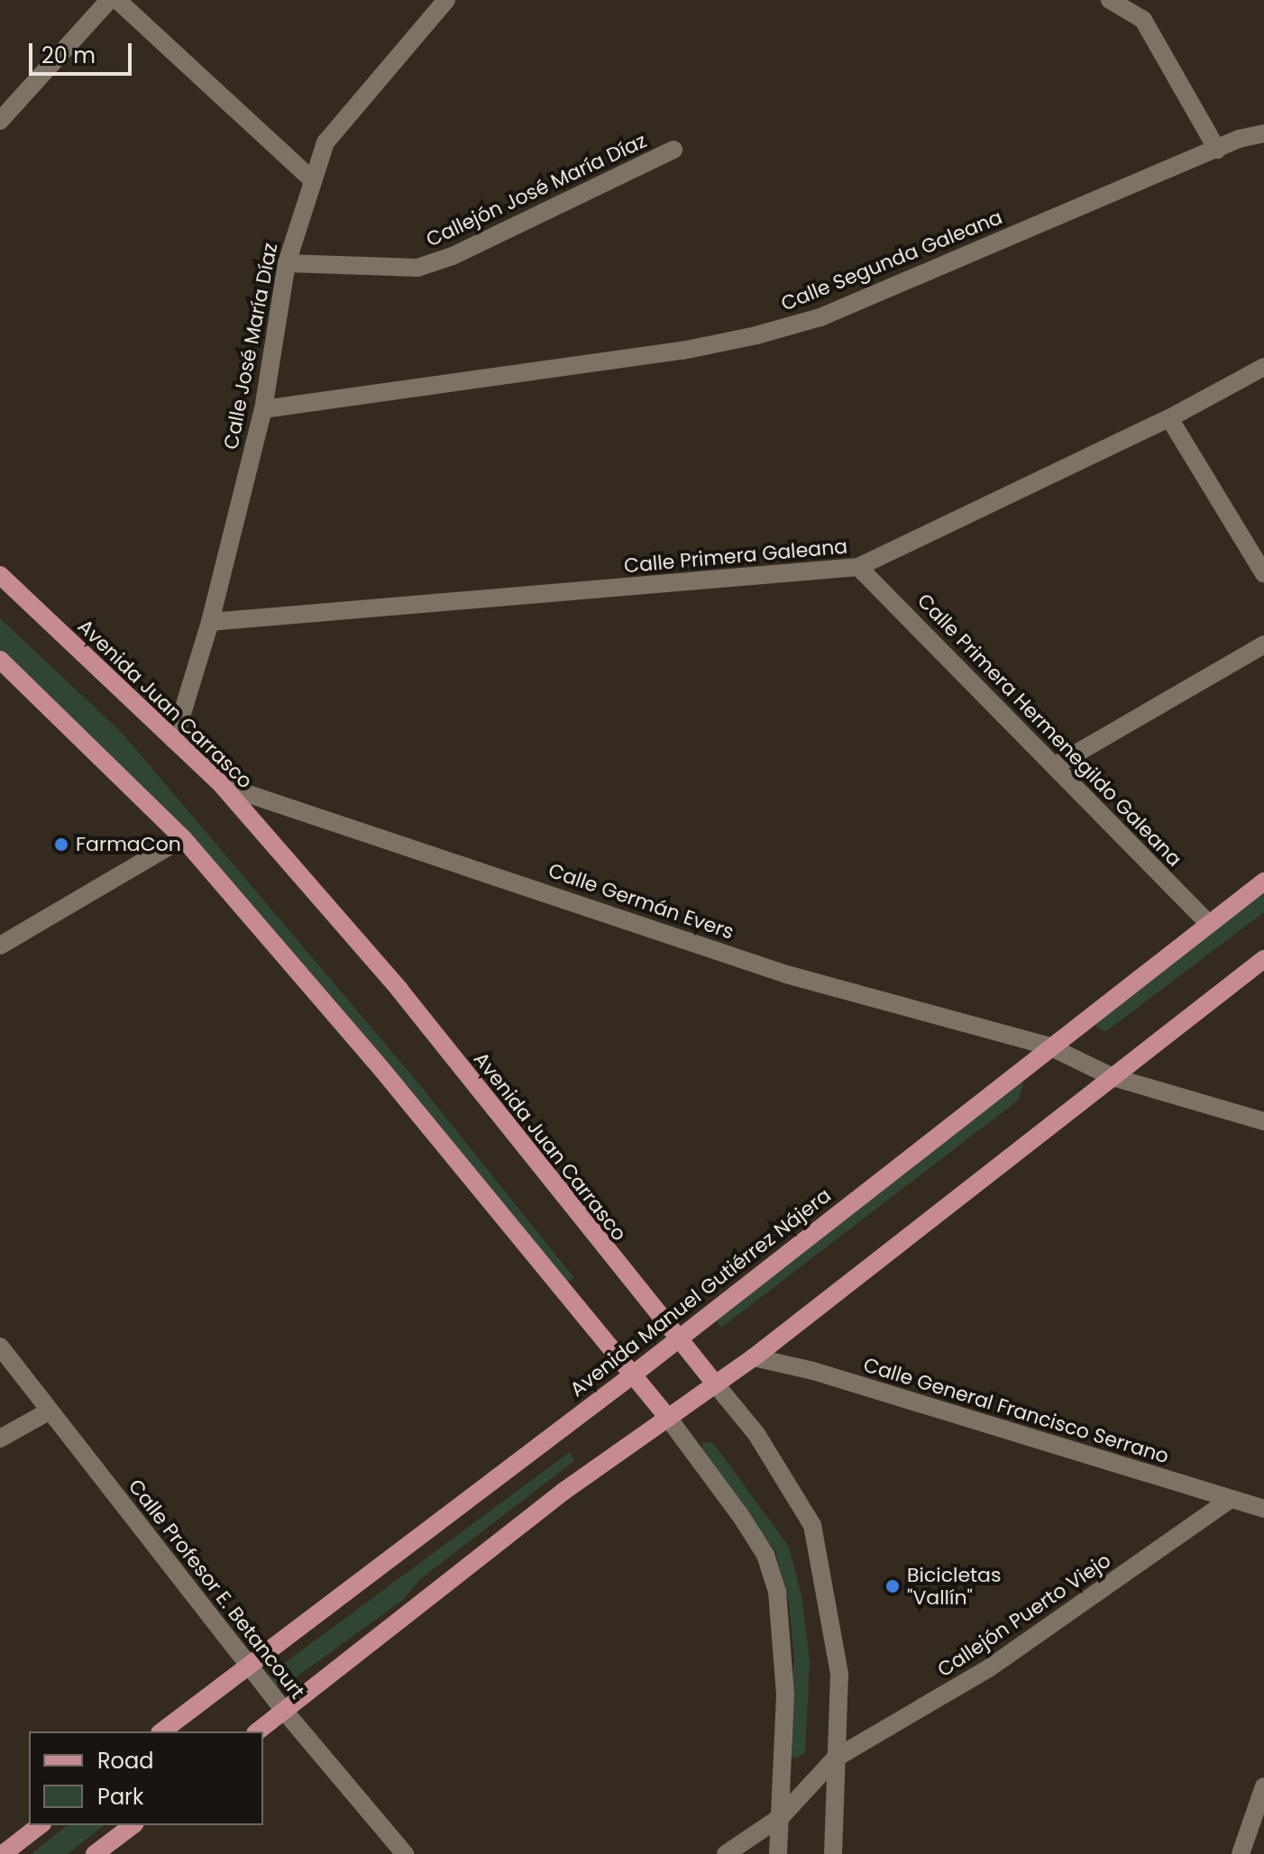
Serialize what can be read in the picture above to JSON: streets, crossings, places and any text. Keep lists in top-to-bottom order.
{
  "streets": {
    "main road": ["Avenida Juan Carrasco", "Avenida Manuel Gutiérrez Nájera"],
    "street": [
      "Callejón José María Díaz",
      "Calle Segunda Galeana",
      "Calle José María Díaz",
      "Calle Primera Galeana",
      "Calle Primera Hermenegildo Galeana",
      "Calle Germán Evers",
      "Calle General Francisco Serrano",
      "Calle Profesor E. Betancourt",
      "Callejón Puerto Viejo"
    ]
  },
  "crossings": [
    ["Callejón José María Díaz", "Calle José María Díaz"],
    ["Calle Segunda Galeana", "Calle José María Díaz"],
    ["Calle José María Díaz", "Calle Primera Galeana"],
    ["Calle José María Díaz", "Avenida Juan Carrasco"],
    ["Calle Primera Galeana", "Calle Primera Hermenegildo Galeana"],
    ["Avenida Juan Carrasco", "Calle Germán Evers"],
    ["Avenida Juan Carrasco", "Avenida Manuel Gutiérrez Nájera"],
    ["Avenida Juan Carrasco", "Callejón Puerto Viejo"],
    ["Calle Primera Hermenegildo Galeana", "Avenida Manuel Gutiérrez Nájera"],
    ["Calle Germán Evers", "Avenida Manuel Gutiérrez Nájera"],
    ["Avenida Manuel Gutiérrez Nájera", "Calle Profesor E. Betancourt"],
    ["Calle General Francisco Serrano", "Callejón Puerto Viejo"]
  ],
  "places": ["FarmaCon", "Bicicletas \"Vallín\""],
  "legend": ["Road", "Park"],
  "scale_bar": "20 m"
}
